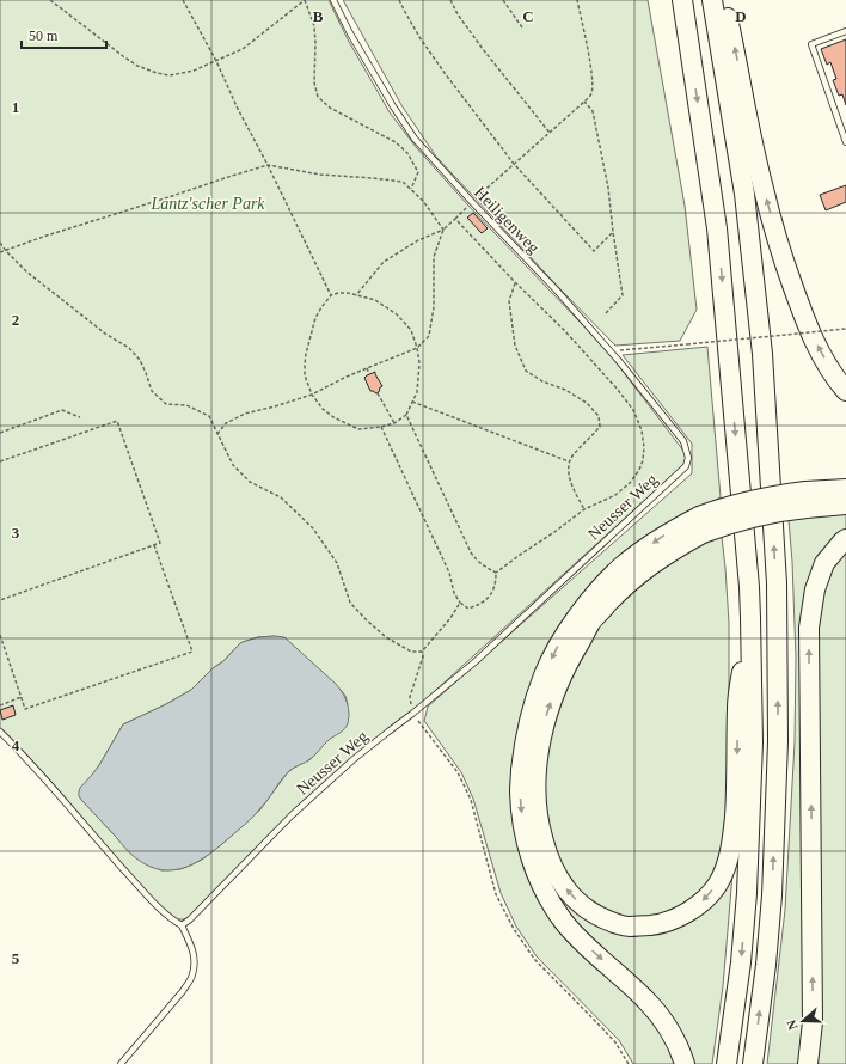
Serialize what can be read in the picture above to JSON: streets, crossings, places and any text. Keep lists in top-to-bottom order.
{
  "streets": {
    "lane": ["Heiligenweg", "Neusser Weg"]
  },
  "crossings": [
    ["Heiligenweg", "Neusser Weg"]
  ],
  "parks": ["Lantz'scher Park"],
  "scale_bar": "50 m",
  "north": "left",
  "grid": {
    "columns": ["B", "C", "D"],
    "rows": [
      "1",
      "2",
      "3",
      "4",
      "5"
    ]
  }
}
